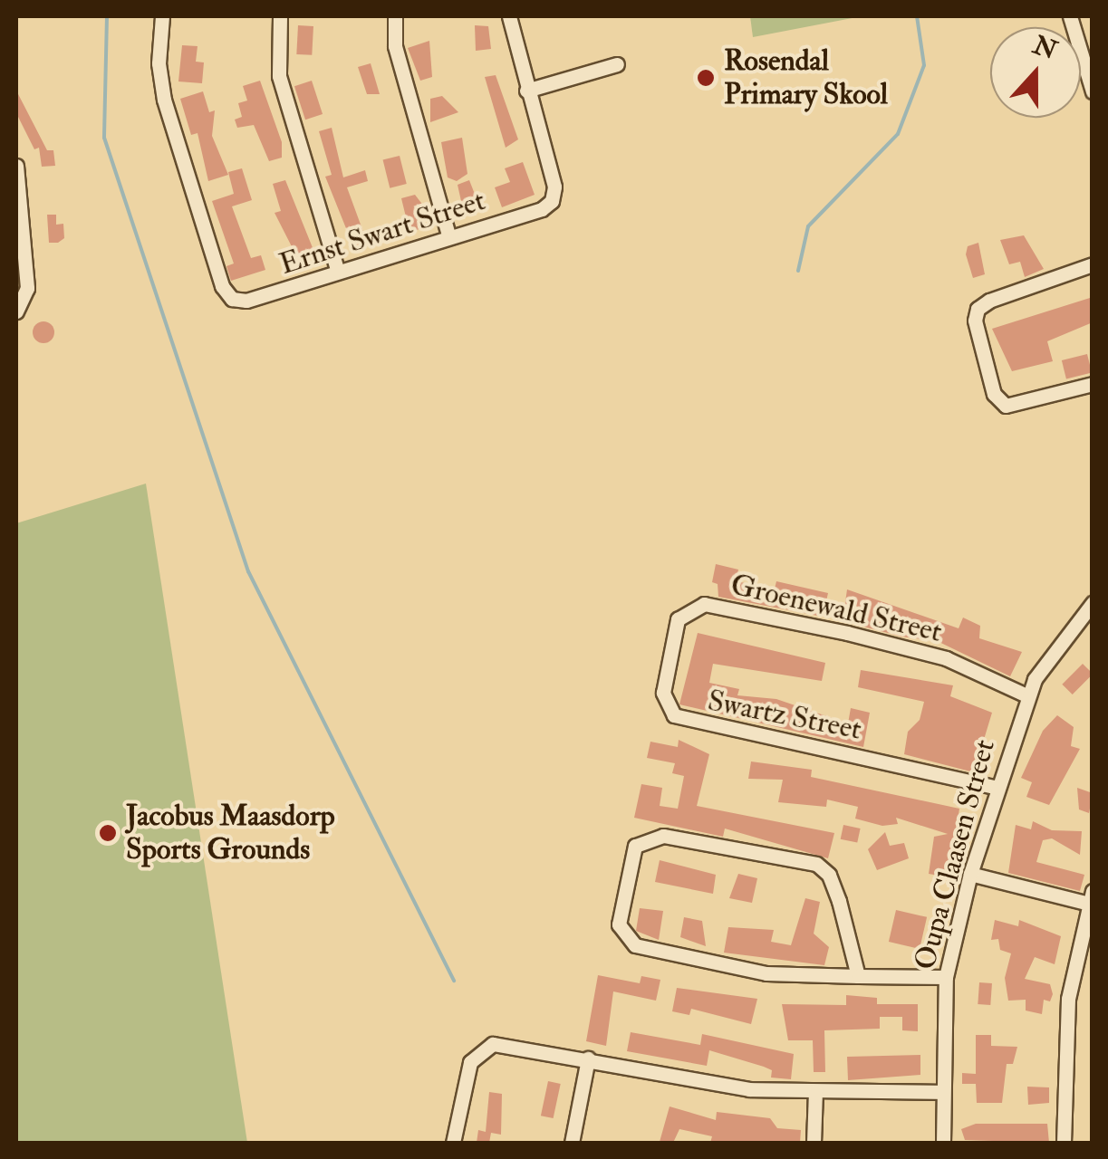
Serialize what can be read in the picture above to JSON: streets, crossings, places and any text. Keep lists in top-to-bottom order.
{
  "streets": {
    "street": [
      "Ernst Swart Street",
      "Groenewald Street",
      "Swartz Street",
      "Oupa Claasen Street"
    ]
  },
  "crossings": [
    ["Groenewald Street", "Swartz Street"],
    ["Groenewald Street", "Oupa Claasen Street"],
    ["Swartz Street", "Oupa Claasen Street"]
  ],
  "places": ["Rosendal Primary Skool", "Jacobus Maasdorp Sports Grounds"],
  "north": "top"
}
